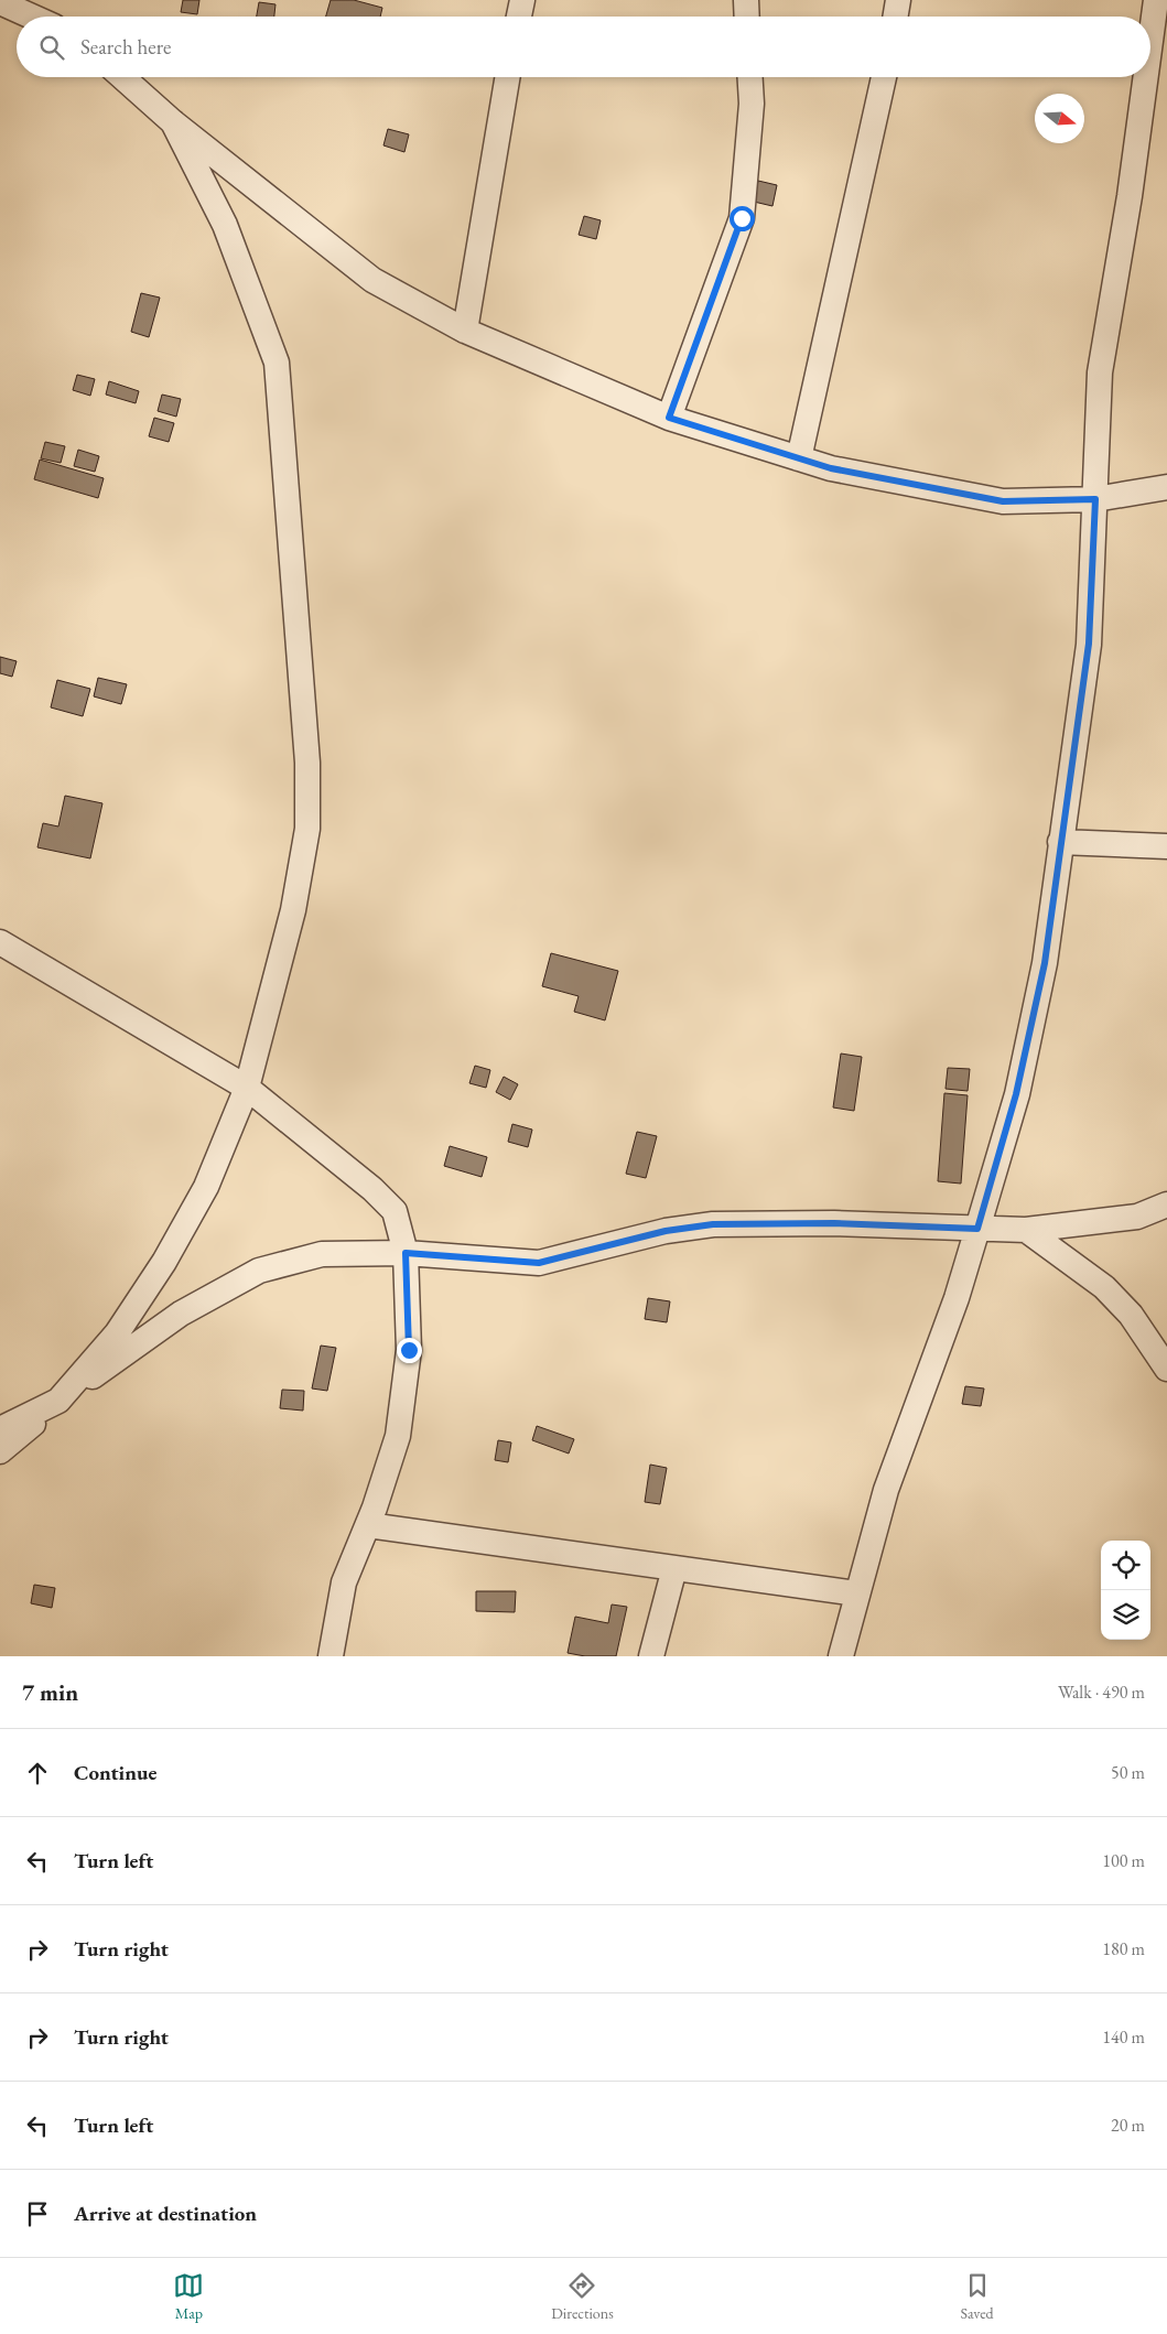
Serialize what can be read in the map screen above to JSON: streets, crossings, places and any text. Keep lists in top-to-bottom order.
{
  "north": "right",
  "page": {
    "search": "Search here",
    "heading": ["7 min", "Walk · 490 m"],
    "list": [
      ["Continue", "50 m"],
      ["Turn left", "100 m"],
      ["Turn right", "180 m"],
      ["Turn right", "140 m"],
      ["Turn left", "20 m"],
      "Arrive at destination"
    ],
    "nav": ["Map", "Directions", "Saved"]
  }
}
